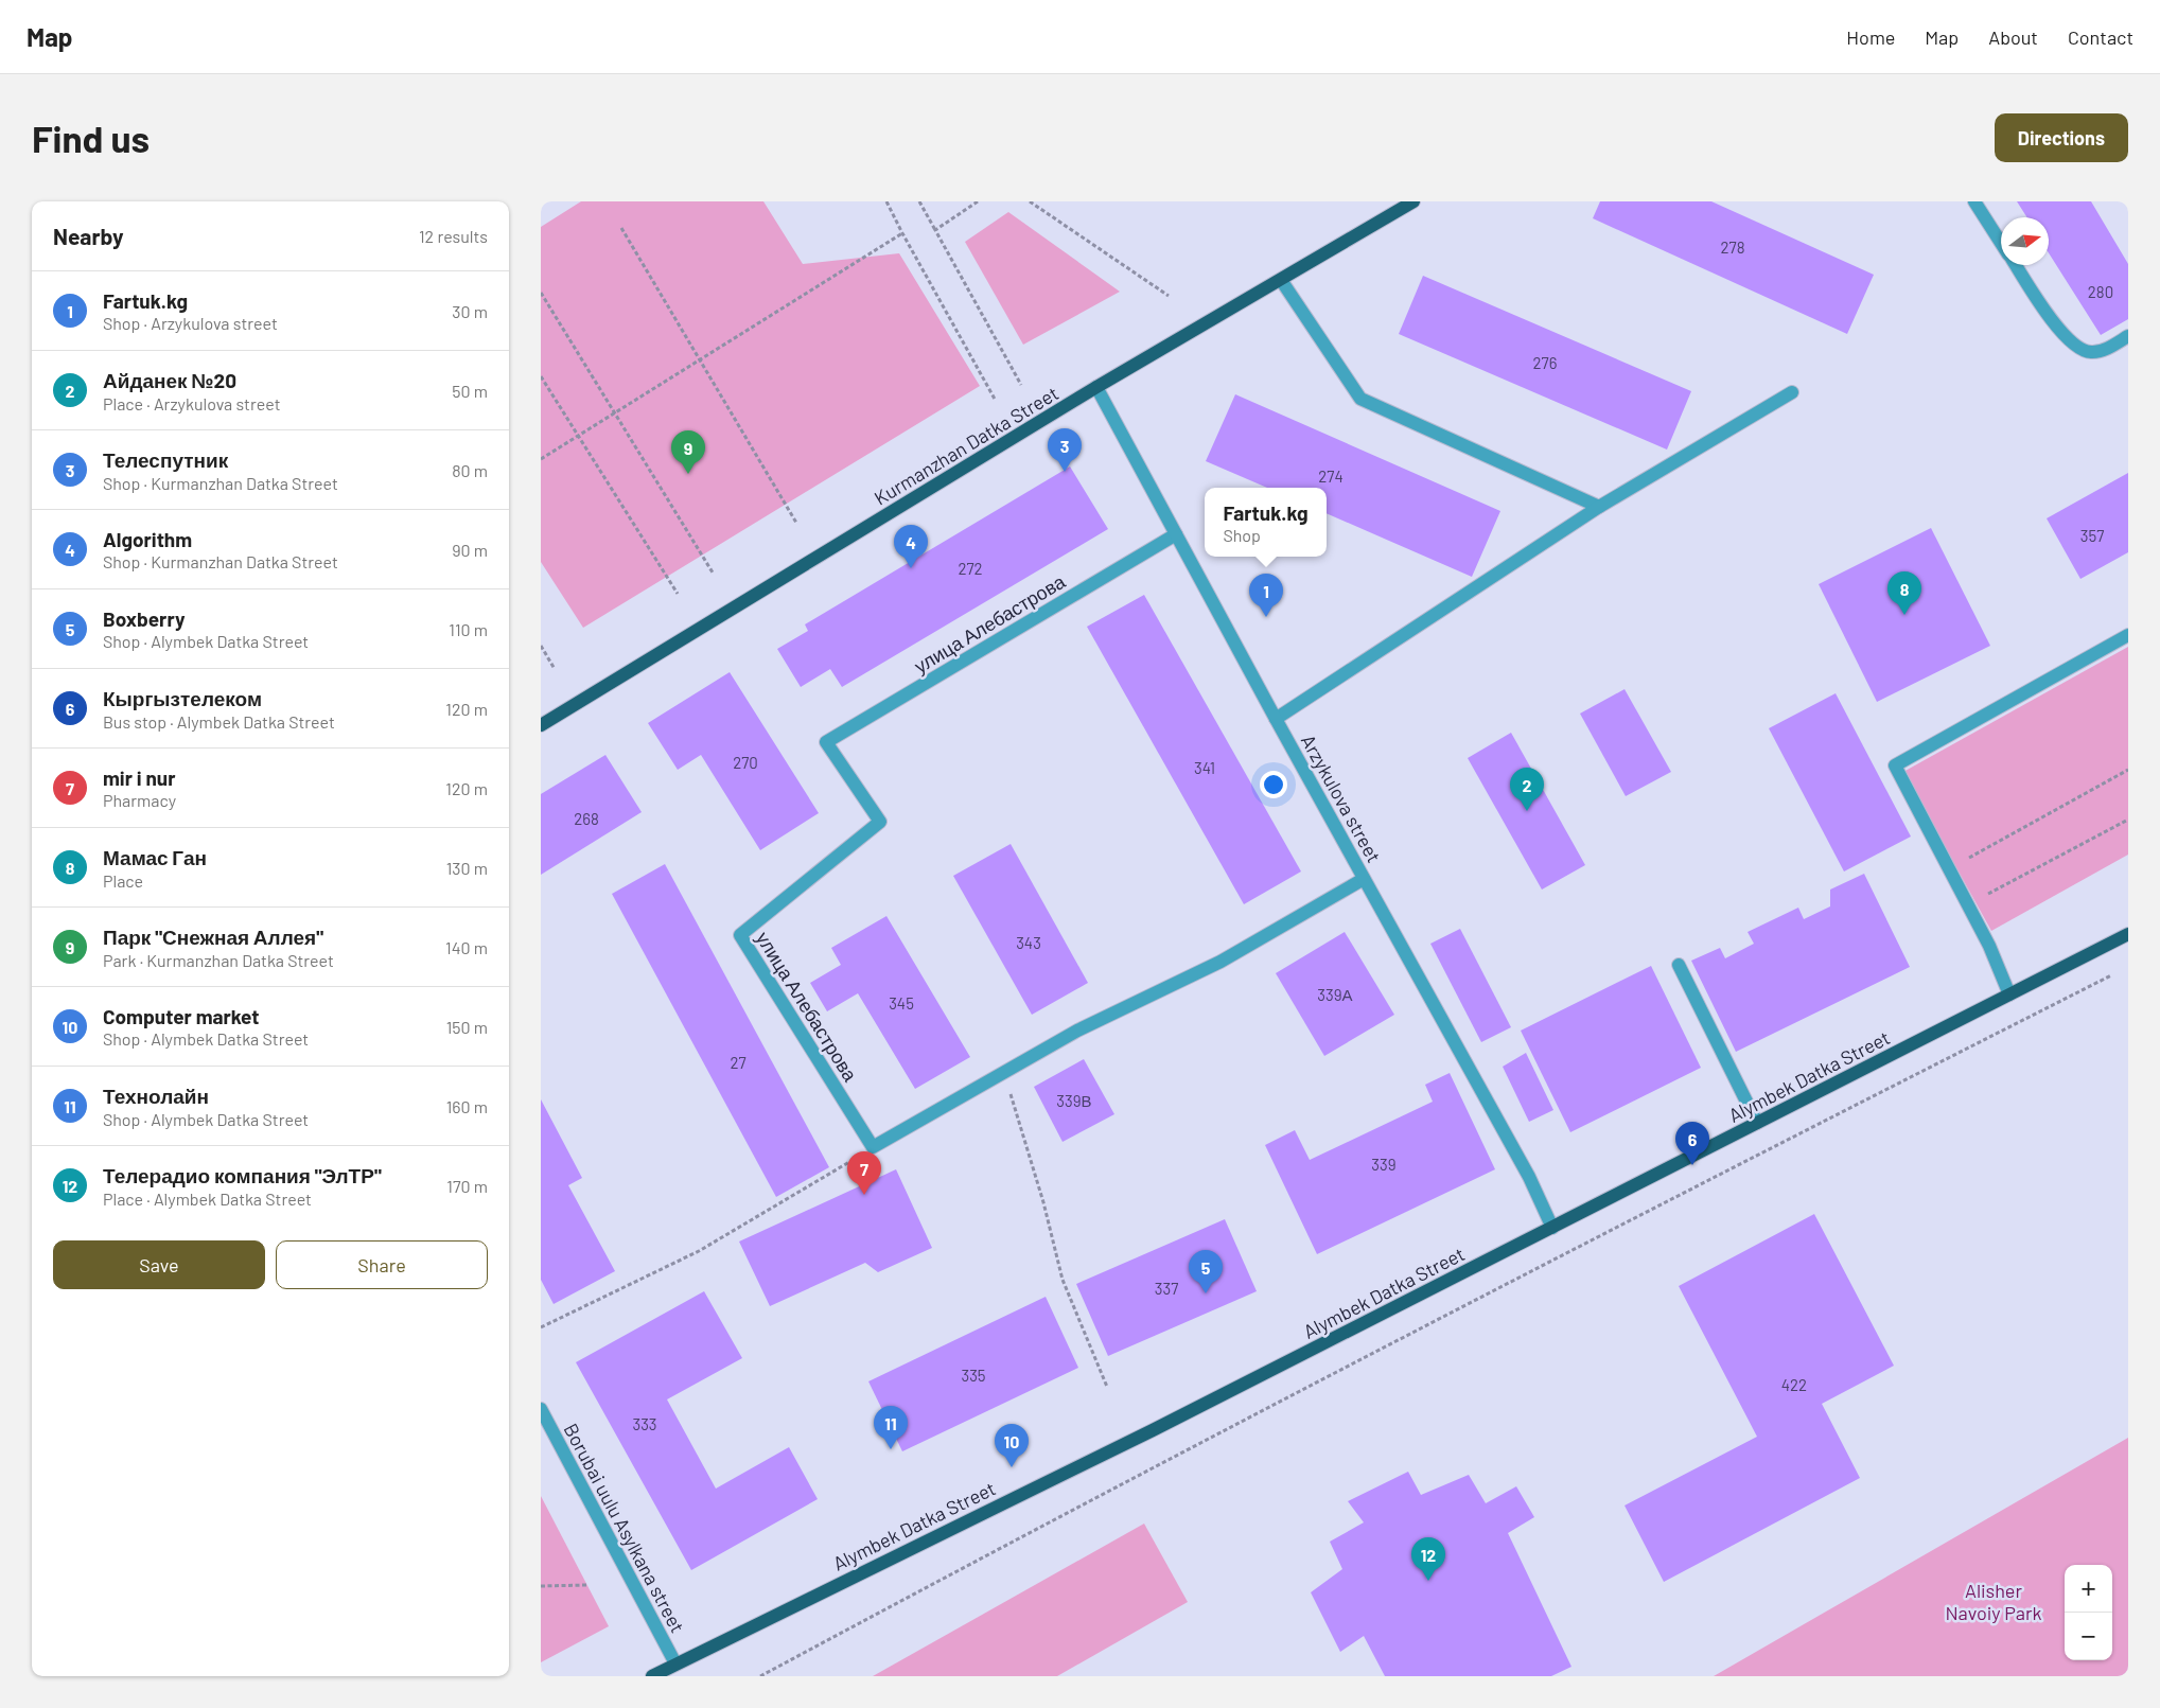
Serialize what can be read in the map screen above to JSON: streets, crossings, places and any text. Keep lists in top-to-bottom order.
{
  "streets": {
    "main road": ["Kurmanzhan Datka Street", "Alymbek Datka Street"],
    "street": ["улица Алебастрова", "Arzykulova street", "Borubai uulu Asylkana street"]
  },
  "crossings": [
    ["Kurmanzhan Datka Street", "Arzykulova street"],
    ["улица Алебастрова", "Arzykulova street"],
    ["Arzykulova street", "Alymbek Datka Street"],
    ["Alymbek Datka Street", "Borubai uulu Asylkana street"]
  ],
  "parks": ["Alisher Navoiy Park"],
  "house_numbers": [
    "278",
    "280",
    "276",
    "274",
    "357",
    "272",
    "270",
    "341",
    "268",
    "343",
    "339А",
    "345",
    "27",
    "339В",
    "339",
    "337",
    "335",
    "422",
    "333"
  ],
  "north": "right",
  "page": {
    "header": "Map",
    "nav": [
      "Home",
      "Map",
      "About",
      "Contact"
    ],
    "buttons": [
      "Directions",
      ["Save", "Share"]
    ],
    "title": "Find us",
    "heading": ["Nearby", "12 results"],
    "list": [
      {
        "mark": "1",
        "name": "Fartuk.kg",
        "note": "Shop · Arzykulova street",
        "value": "30 m"
      },
      {
        "mark": "2",
        "name": "Айданек №20",
        "note": "Place · Arzykulova street",
        "value": "50 m"
      },
      {
        "mark": "3",
        "name": "Телеспутник",
        "note": "Shop · Kurmanzhan Datka Street",
        "value": "80 m"
      },
      {
        "mark": "4",
        "name": "Algorithm",
        "note": "Shop · Kurmanzhan Datka Street",
        "value": "90 m"
      },
      {
        "mark": "5",
        "name": "Boxberry",
        "note": "Shop · Alymbek Datka Street",
        "value": "110 m"
      },
      {
        "mark": "6",
        "name": "Кыргызтелеком",
        "note": "Bus stop · Alymbek Datka Street",
        "value": "120 m"
      },
      {
        "mark": "7",
        "name": "mir i nur",
        "note": "Pharmacy",
        "value": "120 m"
      },
      {
        "mark": "8",
        "name": "Мамас Ган",
        "note": "Place",
        "value": "130 m"
      },
      {
        "mark": "9",
        "name": "Парк \"Снежная Аллея\"",
        "note": "Park · Kurmanzhan Datka Street",
        "value": "140 m"
      },
      {
        "mark": "10",
        "name": "Computer market",
        "note": "Shop · Alymbek Datka Street",
        "value": "150 m"
      },
      {
        "mark": "11",
        "name": "Технолайн",
        "note": "Shop · Alymbek Datka Street",
        "value": "160 m"
      },
      {
        "mark": "12",
        "name": "Телерадио компания \"ЭлТР\"",
        "note": "Place · Alymbek Datka Street",
        "value": "170 m"
      }
    ],
    "pins": [
      "3",
      "9",
      "4",
      "8",
      "1",
      "2",
      "6",
      "7",
      "5",
      "11",
      "10",
      "12"
    ],
    "popup": ["Fartuk.kg", "Shop"],
    "map_buttons": ["+", "−"]
  }
}
